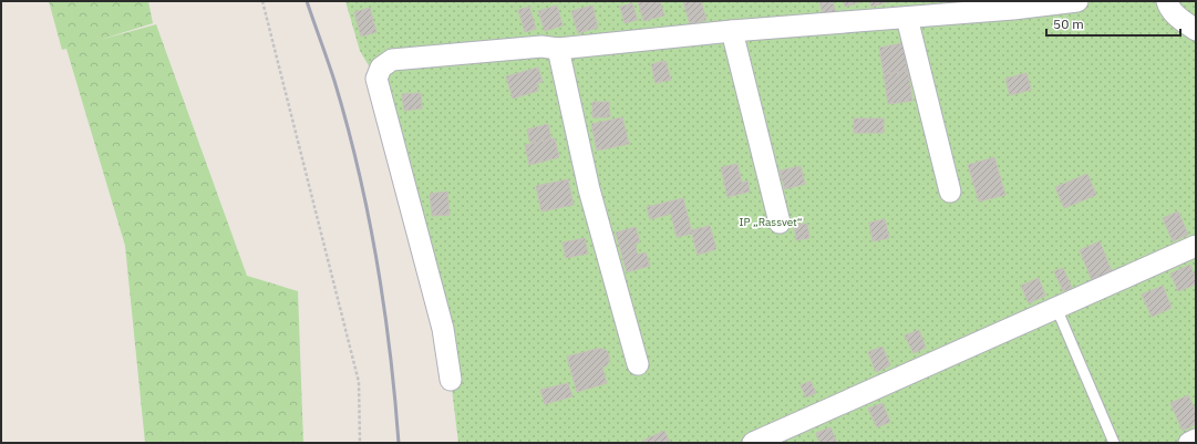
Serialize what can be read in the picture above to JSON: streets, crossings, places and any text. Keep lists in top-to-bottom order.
{
  "parks": ["IP „Rassvet“"],
  "scale_bar": "50 m"
}
